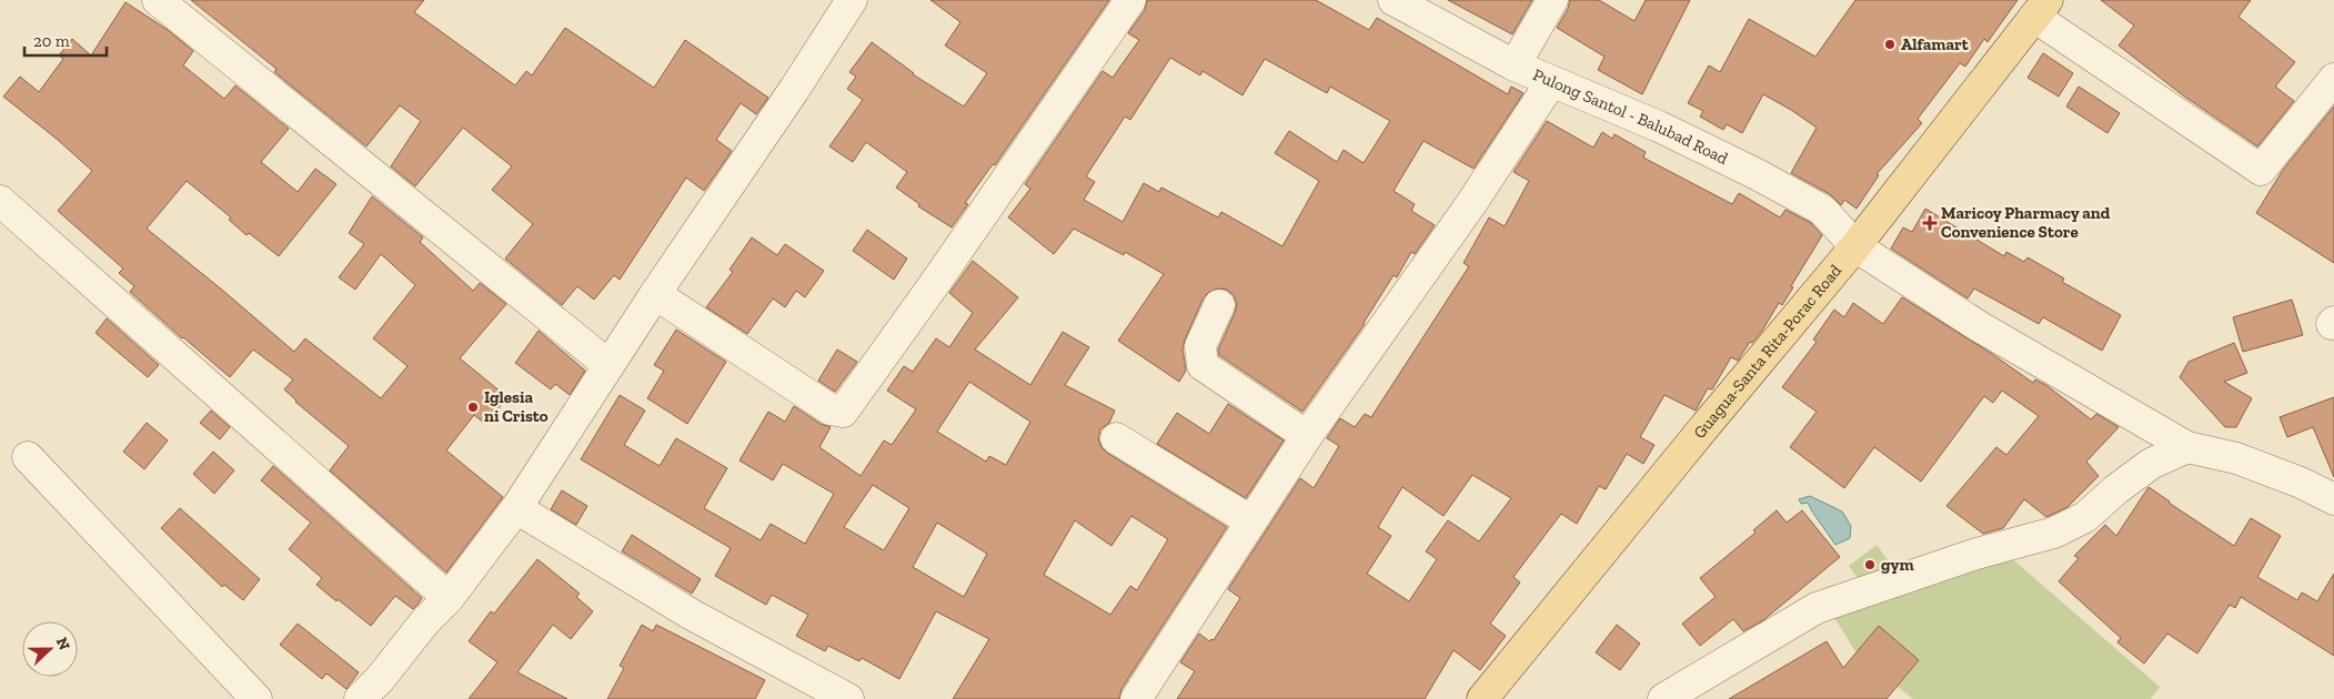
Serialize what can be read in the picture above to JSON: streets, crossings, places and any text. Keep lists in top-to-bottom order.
{
  "streets": {
    "main road": ["Guagua-Santa Rita-Porac Road"],
    "street": ["Pulong Santol - Balubad Road"]
  },
  "crossings": [
    ["Pulong Santol - Balubad Road", "Guagua-Santa Rita-Porac Road"]
  ],
  "places": {
    "other": ["Alfamart", "Iglesia ni Cristo", "gym"],
    "health": ["Maricoy Pharmacy and Convenience Store"]
  },
  "scale_bar": "20 m",
  "north": "right"
}
